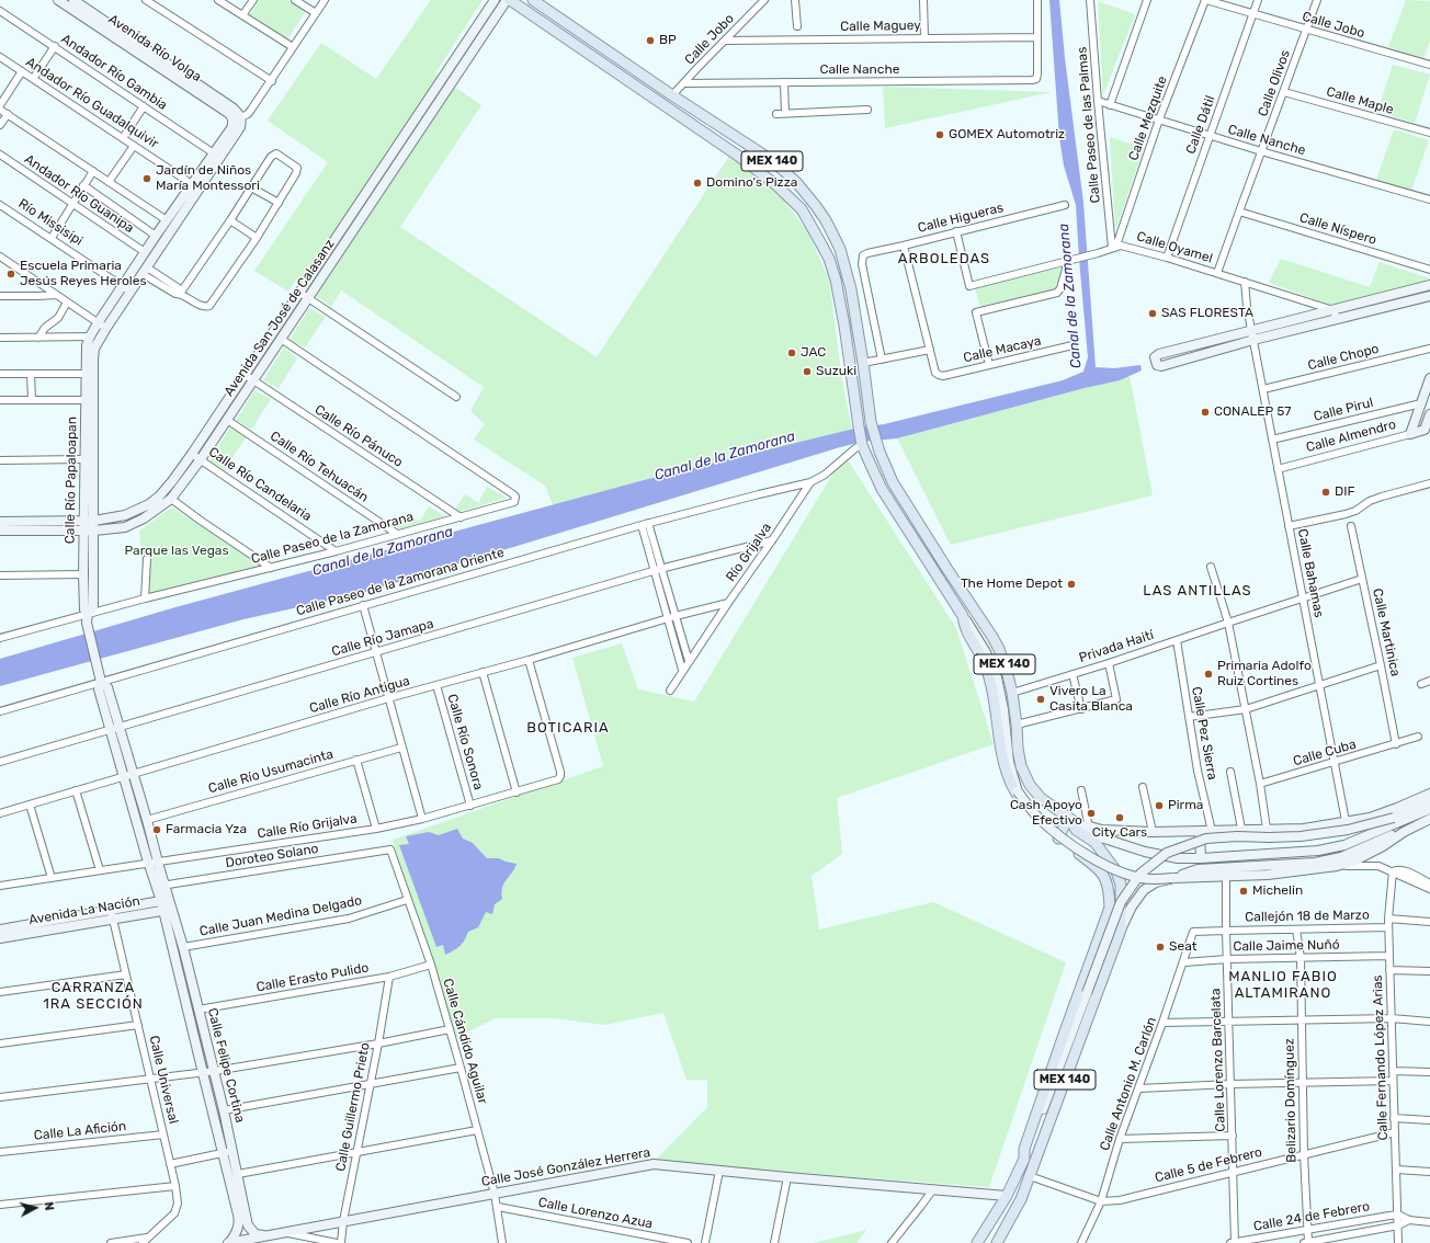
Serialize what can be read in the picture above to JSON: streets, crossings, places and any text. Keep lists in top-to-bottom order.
{
  "streets": {
    "main road": ["MEX 140"],
    "street": [
      "Calle Jobo",
      "Calle Maguey",
      "Avenida Río Volga",
      "Calle Nanche",
      "Andador Río Gambia",
      "Calle Olivos",
      "Calle Maple",
      "Andador Río Guadalquivir",
      "Calle Mezquite",
      "Calle Paseo de las Palmas",
      "Calle Dátil",
      "Andador Río Guanipa",
      "Calle Higueras",
      "Río Missisipi",
      "Calle Níspero",
      "Calle Oyamel",
      "Avenida San José de Calasanz",
      "Calle Macaya",
      "Calle Chopo",
      "Calle Pirul",
      "Calle Río Pánuco",
      "Calle Almendro",
      "Calle Río Tehuacán",
      "Calle Río Papaloapan",
      "Calle Río Candelaria",
      "Calle Paseo de la Zamorana",
      "Río Grijalva",
      "Calle Bahamas",
      "Calle Paseo de la Zamorana Oriente",
      "Calle Martinica",
      "Calle Río Jamapa",
      "Privada Haití",
      "Calle Río Antigua",
      "Calle Pez Sierra",
      "Calle Río Sonora",
      "Calle Cuba",
      "Calle Río Usumacinta",
      "Calle Río Grijalva",
      "Doroteo Solano",
      "Avenida La Nación",
      "Calle Juan Medina Delgado",
      "Callejón 18 de Marzo",
      "Calle Jaime Nuñó",
      "Calle Erasto Pulido",
      "Calle Cándido Aguilar",
      "Calle Fernando López Arias",
      "Calle Lorenzo Barcelata",
      "Calle Felipe Cortina",
      "Calle Universal",
      "Calle Antonio M. Carlón",
      "Belizario Domínguez",
      "Calle Guillermo Prieto",
      "Calle La Afición",
      "Calle 5 de Febrero",
      "Calle José González Herrera",
      "Calle Lorenzo Azua",
      "Calle 24 de Febrero"
    ]
  },
  "crossings": [
    ["Calle Jobo", "Calle Maguey"],
    ["Calle Jobo", "Calle Nanche"],
    ["Calle Jobo", "Calle Olivos"],
    ["Calle Jobo", "Calle Mezquite"],
    ["Calle Jobo", "Calle Dátil"],
    ["Calle Jobo", "MEX 140"],
    ["Calle Maguey", "Calle Nanche"],
    ["Calle Nanche", "Calle Olivos"],
    ["Calle Nanche", "Calle Mezquite"],
    ["Calle Nanche", "Calle Paseo de las Palmas"],
    ["Calle Nanche", "Calle Dátil"],
    ["Calle Olivos", "Calle Maple"],
    ["Calle Olivos", "Calle Níspero"],
    ["Calle Olivos", "Calle Oyamel"],
    ["Calle Mezquite", "Calle Paseo de las Palmas"],
    ["Calle Mezquite", "Calle Oyamel"],
    ["Calle Paseo de las Palmas", "Calle Oyamel"],
    ["Calle Dátil", "Calle Oyamel"],
    ["MEX 140", "Río Grijalva"],
    ["MEX 140", "Privada Haití"],
    ["MEX 140", "Calle 5 de Febrero"],
    ["MEX 140", "Calle José González Herrera"],
    ["Calle Higueras", "Calle Oyamel"],
    ["Avenida San José de Calasanz", "Calle Río Pánuco"],
    ["Avenida San José de Calasanz", "Calle Río Tehuacán"],
    ["Avenida San José de Calasanz", "Calle Río Papaloapan"],
    ["Avenida San José de Calasanz", "Calle Río Candelaria"],
    ["Avenida San José de Calasanz", "Calle Paseo de la Zamorana"],
    ["Calle Chopo", "Calle Bahamas"],
    ["Calle Pirul", "Calle Bahamas"],
    ["Calle Río Pánuco", "Calle Paseo de la Zamorana"],
    ["Calle Almendro", "Calle Bahamas"],
    ["Calle Río Tehuacán", "Calle Paseo de la Zamorana"],
    ["Calle Río Papaloapan", "Calle Paseo de la Zamorana"],
    ["Calle Río Papaloapan", "Calle Paseo de la Zamorana Oriente"],
    ["Calle Río Papaloapan", "Calle Río Jamapa"],
    ["Calle Río Papaloapan", "Calle Río Antigua"],
    ["Calle Río Papaloapan", "Calle Río Usumacinta"],
    ["Calle Río Papaloapan", "Calle Río Grijalva"],
    ["Calle Río Papaloapan", "Calle Felipe Cortina"],
    ["Calle Río Candelaria", "Calle Paseo de la Zamorana"],
    ["Río Grijalva", "Calle Paseo de la Zamorana Oriente"],
    ["Río Grijalva", "Calle Río Jamapa"],
    ["Río Grijalva", "Calle Río Antigua"],
    ["Calle Bahamas", "Privada Haití"],
    ["Calle Bahamas", "Calle Cuba"],
    ["Calle Martinica", "Privada Haití"],
    ["Calle Martinica", "Calle Cuba"],
    ["Privada Haití", "Calle Pez Sierra"],
    ["Calle Río Antigua", "Calle Río Sonora"],
    ["Calle Río Antigua", "Calle Río Grijalva"],
    ["Calle Río Sonora", "Calle Río Grijalva"],
    ["Calle Río Grijalva", "Calle Felipe Cortina"],
    ["Doroteo Solano", "Calle Cándido Aguilar"],
    ["Doroteo Solano", "Calle Felipe Cortina"],
    ["Avenida La Nación", "Calle Felipe Cortina"],
    ["Avenida La Nación", "Calle Universal"],
    ["Calle Juan Medina Delgado", "Calle Cándido Aguilar"],
    ["Calle Juan Medina Delgado", "Calle Felipe Cortina"],
    ["Callejón 18 de Marzo", "Calle Fernando López Arias"],
    ["Callejón 18 de Marzo", "Calle Lorenzo Barcelata"],
    ["Callejón 18 de Marzo", "Calle Antonio M. Carlón"],
    ["Callejón 18 de Marzo", "Belizario Domínguez"],
    ["Calle Jaime Nuñó", "Calle Fernando López Arias"],
    ["Calle Jaime Nuñó", "Calle Lorenzo Barcelata"],
    ["Calle Jaime Nuñó", "Calle Antonio M. Carlón"],
    ["Calle Jaime Nuñó", "Belizario Domínguez"],
    ["Calle Erasto Pulido", "Calle Cándido Aguilar"],
    ["Calle Erasto Pulido", "Calle Felipe Cortina"],
    ["Calle Erasto Pulido", "Calle Guillermo Prieto"],
    ["Calle Cándido Aguilar", "Calle José González Herrera"],
    ["Calle Cándido Aguilar", "Calle Lorenzo Azua"],
    ["Calle Fernando López Arias", "Calle 5 de Febrero"],
    ["Calle Fernando López Arias", "Calle 24 de Febrero"],
    ["Calle Lorenzo Barcelata", "Calle 5 de Febrero"],
    ["Calle Lorenzo Barcelata", "Calle 24 de Febrero"],
    ["Calle Felipe Cortina", "Calle José González Herrera"],
    ["Calle Universal", "Calle La Afición"],
    ["Calle Antonio M. Carlón", "Calle 5 de Febrero"],
    ["Belizario Domínguez", "Calle 5 de Febrero"],
    ["Belizario Domínguez", "Calle 24 de Febrero"],
    ["Calle Guillermo Prieto", "Calle José González Herrera"]
  ],
  "districts": [
    "ARBOLEDAS",
    "LAS ANTILLAS",
    "BOTICARIA",
    "MANLIO FABIO ALTAMIRANO",
    "CARRANZA 1RA SECCIÓN"
  ],
  "water": ["Canal de la Zamorana"],
  "parks": ["Parque las Vegas"],
  "places": [
    "BP",
    "GOMEX Automotriz",
    "Jardín de Niños María Montessori",
    "Domino's Pizza",
    "Escuela Primaria Jesús Reyes Heroles",
    "SAS FLORESTA",
    "JAC",
    "Suzuki",
    "CONALEP 57",
    "DIF",
    "The Home Depot",
    "Primaria Adolfo Ruiz Cortines",
    "Vivero La Casita Blanca",
    "Pirma",
    "Cash Apoyo Efectivo",
    "City Cars",
    "Farmacia Yza",
    "Michelin",
    "Seat"
  ],
  "north": "right"
}
